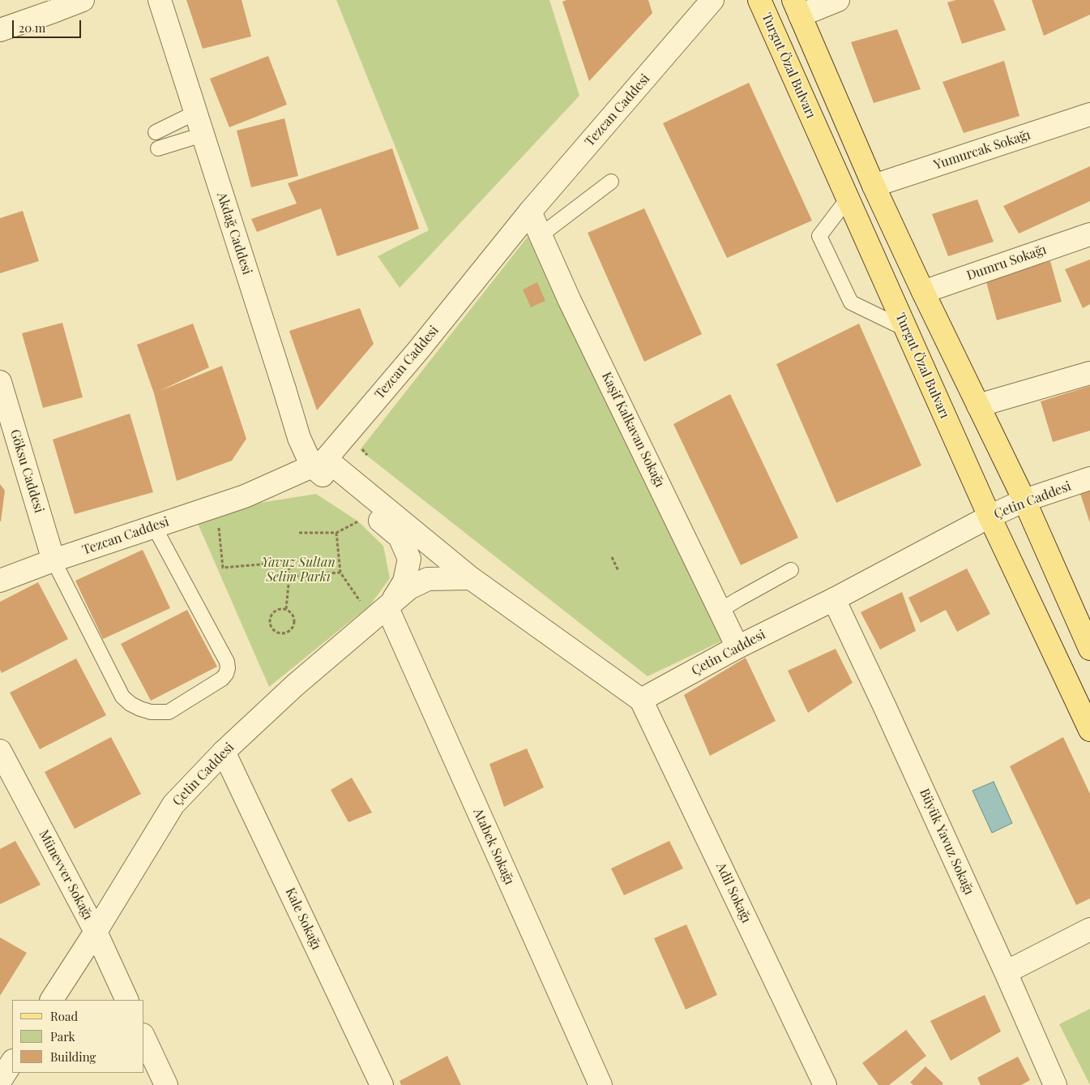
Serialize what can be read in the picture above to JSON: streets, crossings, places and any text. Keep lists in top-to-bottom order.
{
  "streets": {
    "main road": ["Turgut Özal Bulvarı"],
    "street": [
      "Tezcan Caddesi",
      "Yumurcak Sokağı",
      "Akdağ Caddesi",
      "Dumru Sokağı",
      "Kaşif Kalkavan Sokağı",
      "Göksu Caddesi",
      "Çetin Caddesi",
      "Büyük Yavuz Sokağı",
      "Atabek Sokağı",
      "Münevver Sokağı",
      "Adil Sokağı",
      "Kale Sokağı"
    ]
  },
  "crossings": [
    ["Turgut Özal Bulvarı", "Çetin Caddesi"],
    ["Tezcan Caddesi", "Akdağ Caddesi"],
    ["Tezcan Caddesi", "Kaşif Kalkavan Sokağı"],
    ["Tezcan Caddesi", "Göksu Caddesi"],
    ["Tezcan Caddesi", "Çetin Caddesi"],
    ["Akdağ Caddesi", "Çetin Caddesi"],
    ["Kaşif Kalkavan Sokağı", "Çetin Caddesi"],
    ["Çetin Caddesi", "Büyük Yavuz Sokağı"],
    ["Çetin Caddesi", "Atabek Sokağı"],
    ["Çetin Caddesi", "Münevver Sokağı"],
    ["Çetin Caddesi", "Adil Sokağı"],
    ["Çetin Caddesi", "Kale Sokağı"]
  ],
  "parks": ["Yavuz Sultan Selim Parkı"],
  "legend": ["Road", "Park", "Building"],
  "scale_bar": "20 m"
}
